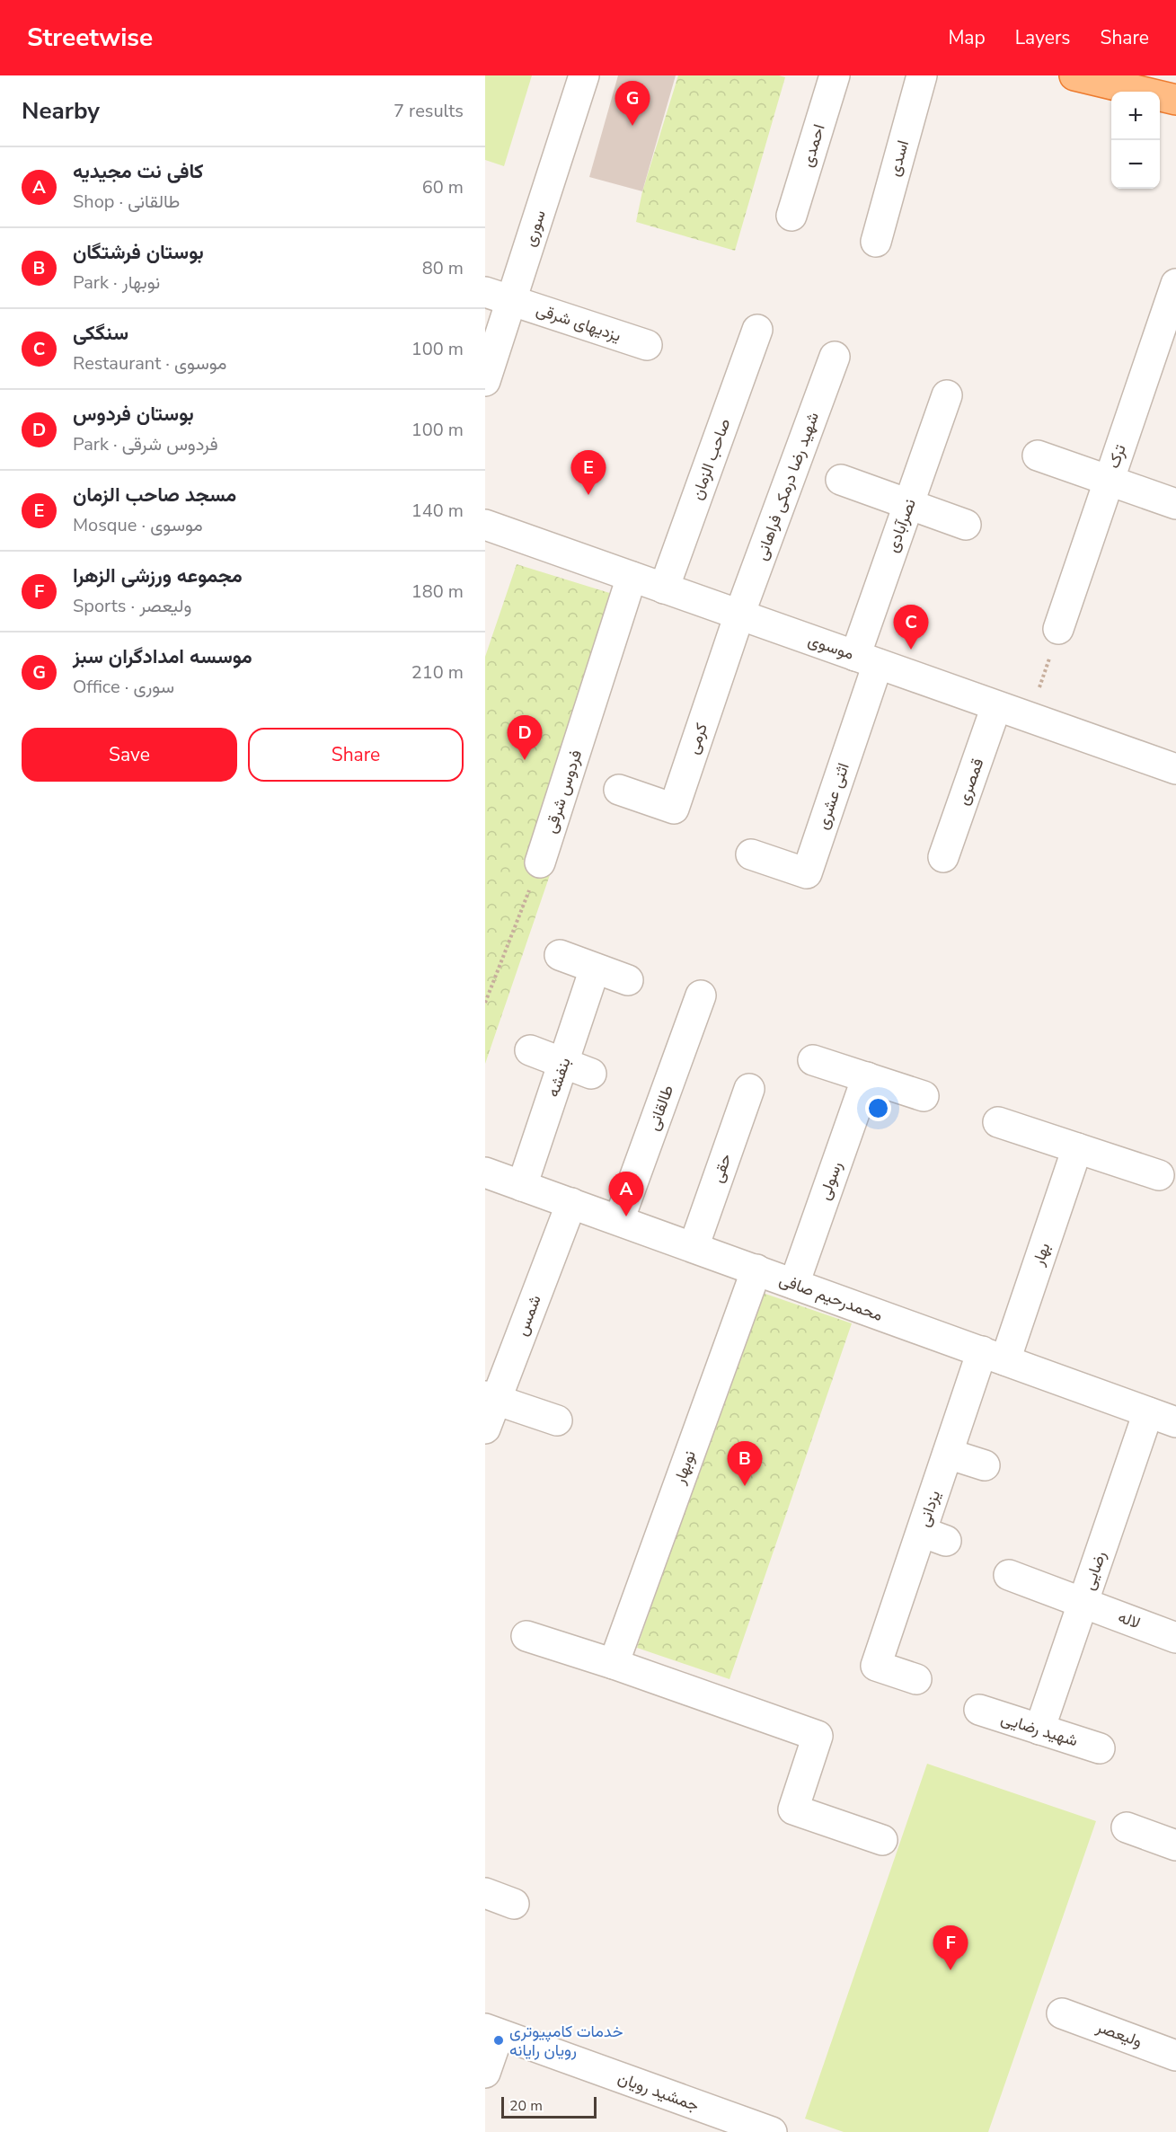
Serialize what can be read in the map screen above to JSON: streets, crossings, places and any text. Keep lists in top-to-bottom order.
{
  "streets": {
    "street": [
      "احمدی",
      "اسدی",
      "سوری",
      "یزدیهای شرقی",
      "ترک",
      "صاحب الزمان",
      "شهید رضا درمکی فراهانی",
      "نصرآبادی",
      "موسوی",
      "کرمی",
      "قمصری",
      "فردوس شرقی",
      "اثنی عشری",
      "بنفشه",
      "طالقانی",
      "حقی",
      "رسولی",
      "بهار",
      "محمدرحیم صافی",
      "شمس",
      "نوبهار",
      "یزدانی",
      "رضایی",
      "لاله",
      "شهید رضایی",
      "ولیعصر",
      "جمشید رویان"
    ]
  },
  "crossings": [
    ["سوری", "یزدیهای شرقی"],
    ["صاحب الزمان", "موسوی"],
    ["شهید رضا درمکی فراهانی", "موسوی"],
    ["شهید رضا درمکی فراهانی", "کرمی"],
    ["نصرآبادی", "موسوی"],
    ["نصرآبادی", "اثنی عشری"],
    ["موسوی", "کرمی"],
    ["موسوی", "قمصری"],
    ["موسوی", "فردوس شرقی"],
    ["موسوی", "اثنی عشری"],
    ["بنفشه", "محمدرحیم صافی"],
    ["طالقانی", "محمدرحیم صافی"],
    ["حقی", "محمدرحیم صافی"],
    ["رسولی", "محمدرحیم صافی"],
    ["بهار", "محمدرحیم صافی"],
    ["بهار", "یزدانی"],
    ["محمدرحیم صافی", "شمس"],
    ["محمدرحیم صافی", "نوبهار"],
    ["محمدرحیم صافی", "یزدانی"],
    ["محمدرحیم صافی", "رضایی"],
    ["رضایی", "لاله"],
    ["رضایی", "شهید رضایی"]
  ],
  "places": ["خدمات کامپیوتری رویان رایانه"],
  "scale_bar": "20 m",
  "page": {
    "header": "Streetwise",
    "nav": ["Map", "Layers", "Share"],
    "heading": ["Nearby", "7 results"],
    "pins": [
      "G",
      "E",
      "C",
      "D",
      "A",
      "B",
      "F"
    ],
    "map_buttons": ["+", "−"],
    "list": [
      {
        "mark": "A",
        "name": "کافی نت مجیدیه",
        "note": "Shop · طالقانی",
        "value": "60 m"
      },
      {
        "mark": "B",
        "name": "بوستان فرشتگان",
        "note": "Park · نوبهار",
        "value": "80 m"
      },
      {
        "mark": "C",
        "name": "سنگکی",
        "note": "Restaurant · موسوی",
        "value": "100 m"
      },
      {
        "mark": "D",
        "name": "بوستان فردوس",
        "note": "Park · فردوس شرقی",
        "value": "100 m"
      },
      {
        "mark": "E",
        "name": "مسجد صاحب الزمان",
        "note": "Mosque · موسوی",
        "value": "140 m"
      },
      {
        "mark": "F",
        "name": "مجموعه ورزشی الزهرا",
        "note": "Sports · ولیعصر",
        "value": "180 m"
      },
      {
        "mark": "G",
        "name": "موسسه امدادگران سبز",
        "note": "Office · سوری",
        "value": "210 m"
      }
    ],
    "buttons": ["Save", "Share"],
    "scale": "20 m"
  }
}
